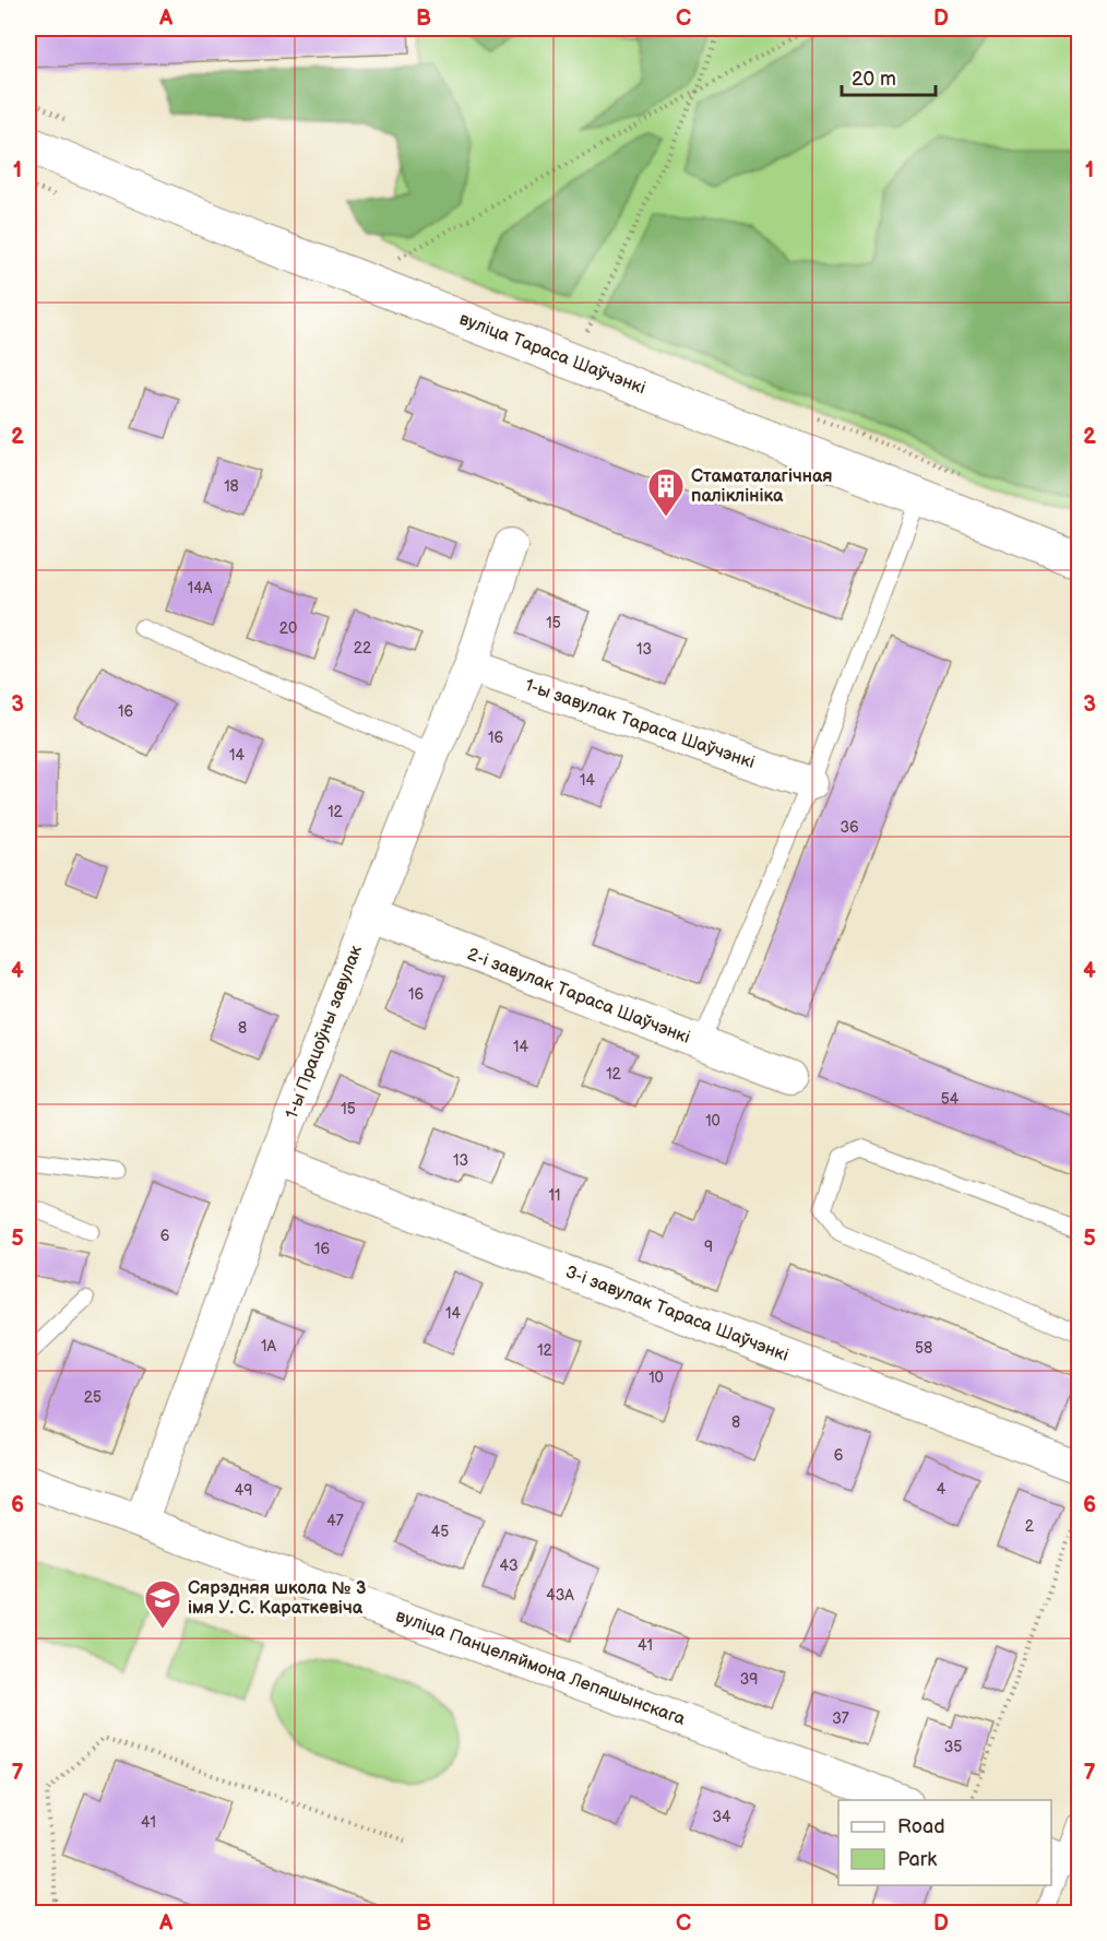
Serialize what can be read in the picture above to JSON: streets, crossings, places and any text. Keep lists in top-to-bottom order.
{
  "streets": {
    "street": [
      "вуліца Тараса Шаўчэнкі",
      "1-ы завулак Тараса Шаўчэнкі",
      "2-і завулак Тараса Шаўчэнкі",
      "1-ы Працоўны завулак",
      "3-і завулак Тараса Шаўчэнкі",
      "вуліца Панцеляймона Лепяшынскага"
    ]
  },
  "crossings": [
    ["1-ы завулак Тараса Шаўчэнкі", "1-ы Працоўны завулак"],
    ["2-і завулак Тараса Шаўчэнкі", "1-ы Працоўны завулак"],
    ["1-ы Працоўны завулак", "3-і завулак Тараса Шаўчэнкі"],
    ["1-ы Працоўны завулак", "вуліца Панцеляймона Лепяшынскага"]
  ],
  "places": {
    "building": ["Стаматалагічная паліклініка"],
    "school or university": ["Сярэдняя школа № 3 імя У. С. Караткевіча"]
  },
  "house_numbers": [
    "18",
    "14А",
    "15",
    "20",
    "22",
    "13",
    "16",
    "16",
    "14",
    "14",
    "12",
    "36",
    "16",
    "8",
    "14",
    "12",
    "54",
    "15",
    "10",
    "13",
    "11",
    "6",
    "9",
    "16",
    "14",
    "1А",
    "58",
    "12",
    "10",
    "25",
    "8",
    "6",
    "4",
    "49",
    "47",
    "2",
    "45",
    "43",
    "43А",
    "41",
    "39",
    "37",
    "35",
    "34",
    "41"
  ],
  "legend": ["Road", "Park"],
  "scale_bar": "20 m",
  "grid": {
    "columns": [
      "A",
      "B",
      "C",
      "D"
    ],
    "rows": [
      "1",
      "2",
      "3",
      "4",
      "5",
      "6",
      "7"
    ]
  }
}
